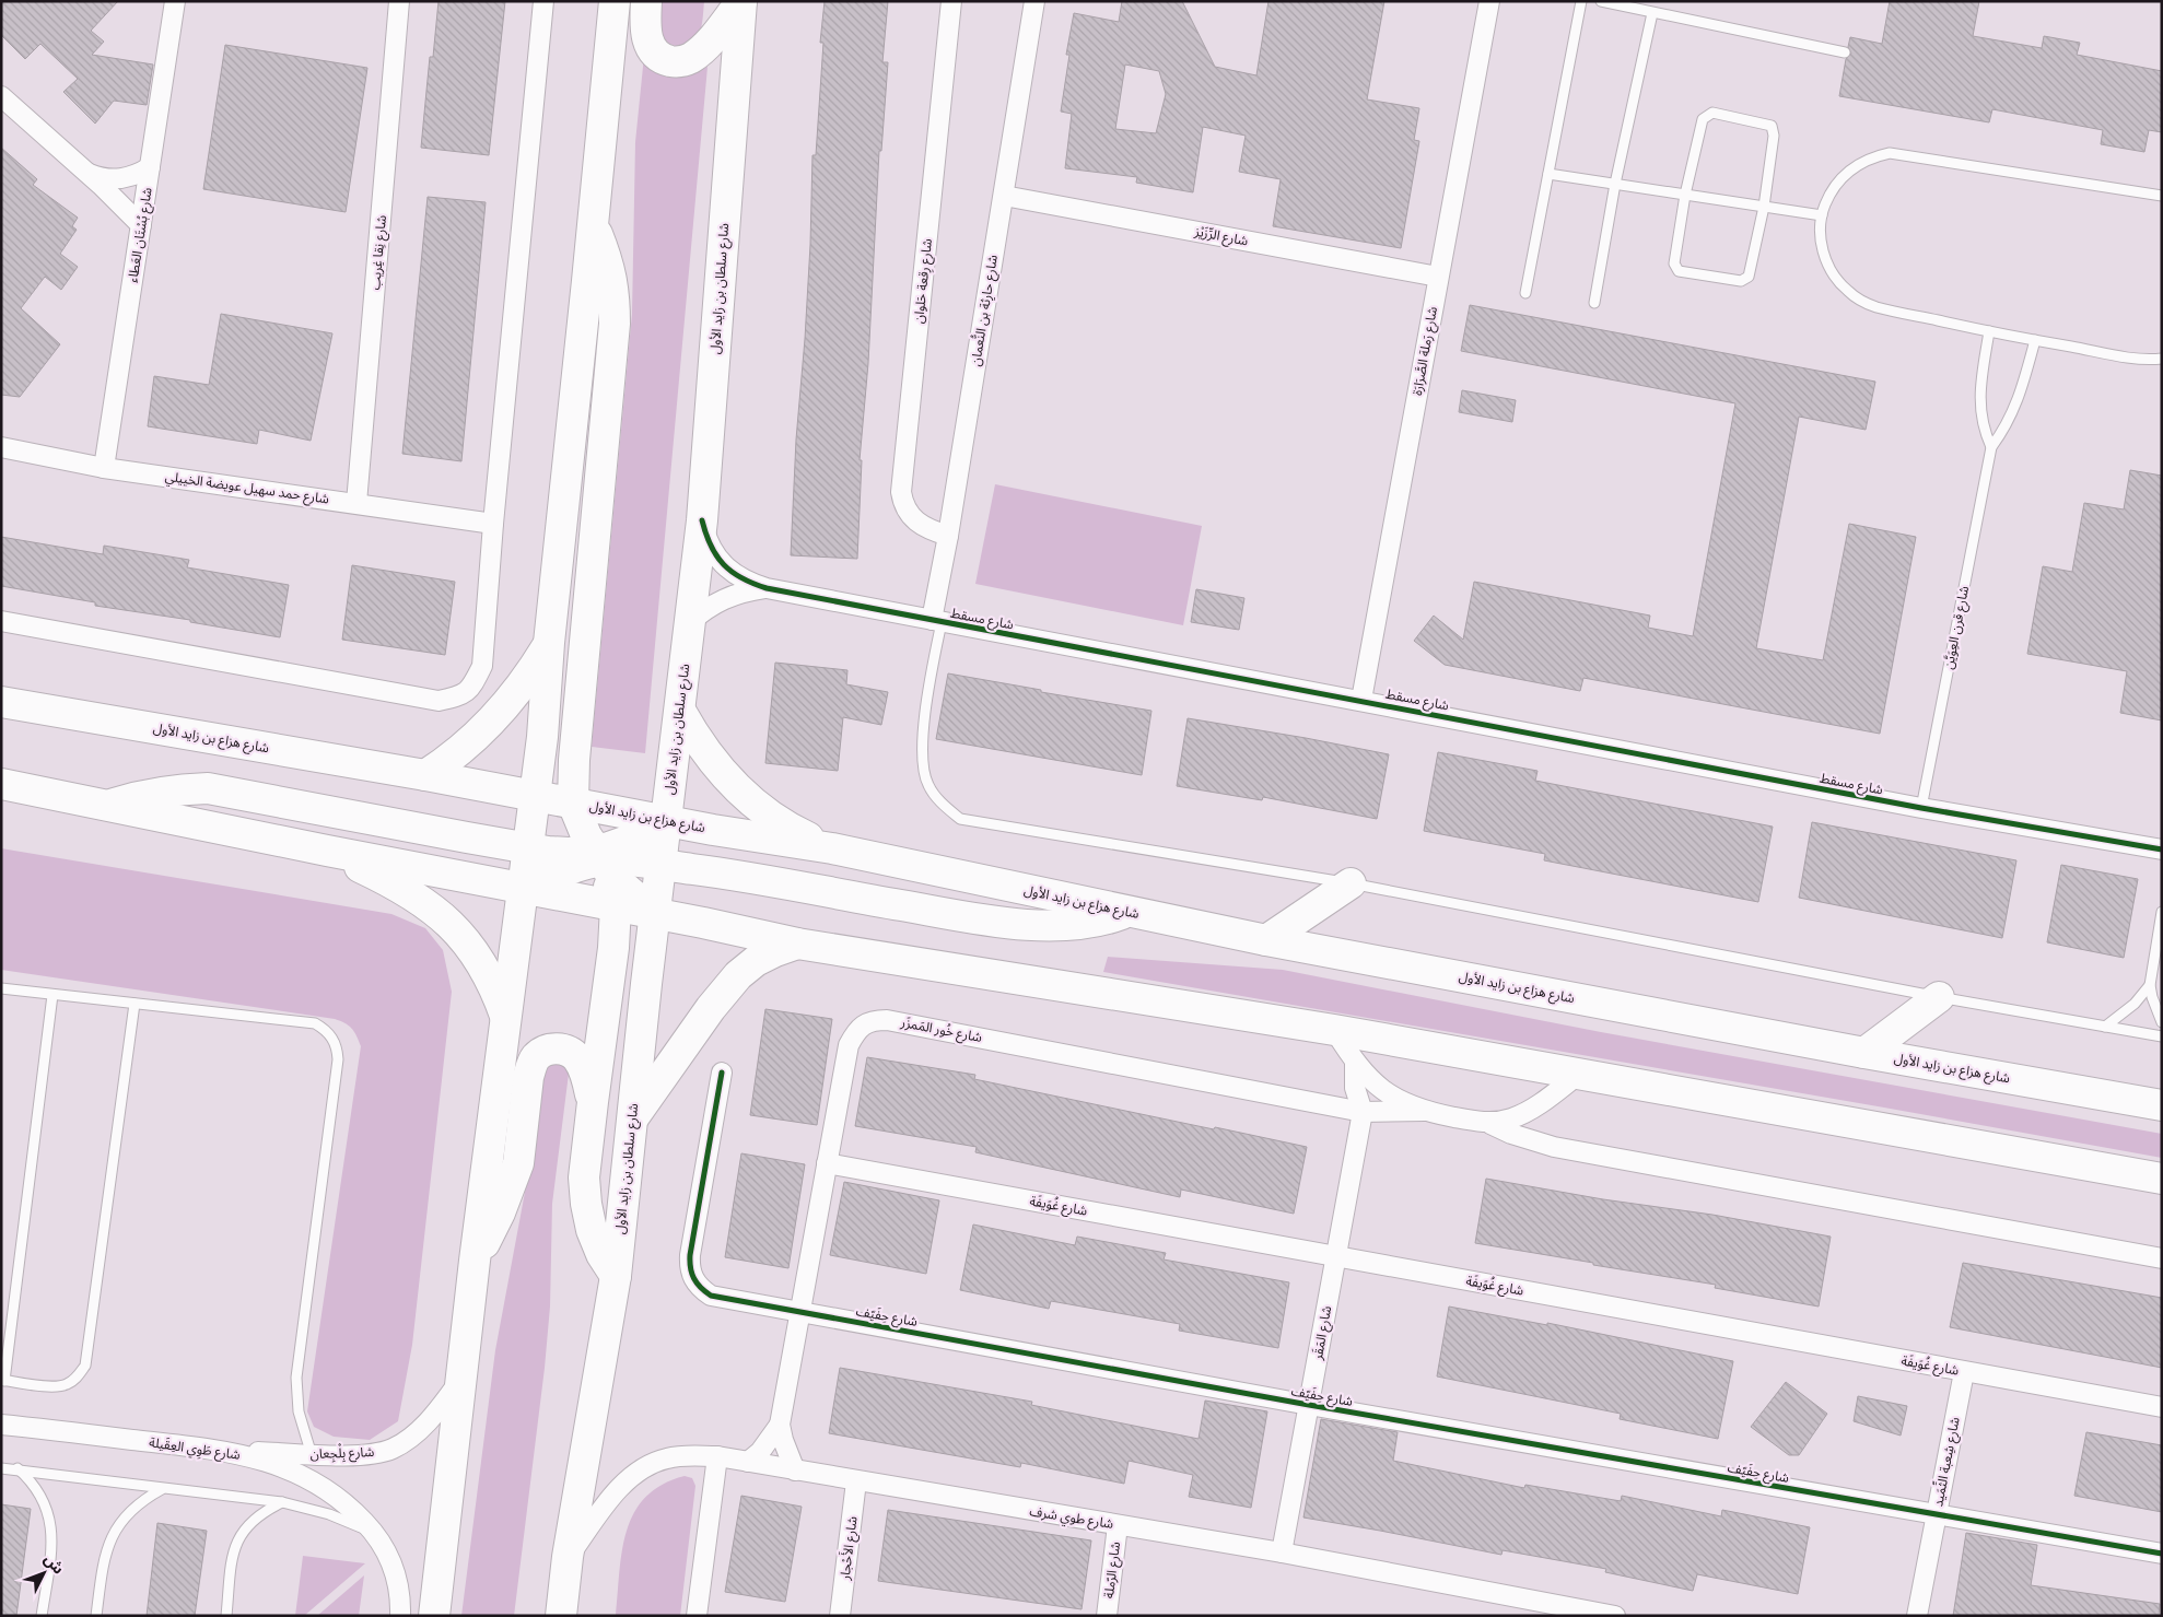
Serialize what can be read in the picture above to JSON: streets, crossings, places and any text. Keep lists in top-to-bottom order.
{
  "streets": {
    "main road": ["شارع سلطان بن زايد الأول", "شارع هزاع بن زايد الأول"],
    "street": [
      "شارع بُسْتَان العَطاء",
      "شارع الرِّزَيْز",
      "شارع نِقا غِريب",
      "شارع رِقعة حَلوان",
      "شارع حارِثة بن النُّعمان",
      "شارع رَملة الصَّرَارَة",
      "شارع حمد سهيل عويضة الخييلي",
      "شارع مسقط",
      "شارع خُور المَمزَر",
      "شارع غُوَيفَة",
      "شارع حِفَيّف",
      "شارع المَقَر",
      "شارع طَوِي العِقَيلة",
      "شارع بِلْجِعان",
      "شارع شِعبة الثِّمَيد",
      "شارع طوي شرف",
      "شارع الأَحْجار",
      "شارع الرّملة"
    ],
    "lane": ["شارع قرن العِوَيَّن"]
  },
  "crossings": [
    ["شارع بُسْتَان العَطاء", "شارع حمد سهيل عويضة الخييلي"],
    ["شارع الرِّزَيْز", "شارع حارِثة بن النُّعمان"],
    ["شارع الرِّزَيْز", "شارع رَملة الصَّرَارَة"],
    ["شارع نِقا غِريب", "شارع حمد سهيل عويضة الخييلي"],
    ["شارع رِقعة حَلوان", "شارع حارِثة بن النُّعمان"],
    ["شارع سلطان بن زايد الأول", "شارع مسقط"],
    ["شارع سلطان بن زايد الأول", "شارع هزاع بن زايد الأول"],
    ["شارع سلطان بن زايد الأول", "شارع طوي شرف"],
    ["شارع حارِثة بن النُّعمان", "شارع مسقط"],
    ["شارع رَملة الصَّرَارَة", "شارع مسقط"],
    ["شارع مسقط", "شارع قرن العِوَيَّن"],
    ["شارع خُور المَمزَر", "شارع غُوَيفَة"],
    ["شارع خُور المَمزَر", "شارع حِفَيّف"],
    ["شارع خُور المَمزَر", "شارع المَقَر"],
    ["شارع خُور المَمزَر", "شارع طوي شرف"],
    ["شارع غُوَيفَة", "شارع المَقَر"],
    ["شارع غُوَيفَة", "شارع شِعبة الثِّمَيد"],
    ["شارع حِفَيّف", "شارع المَقَر"],
    ["شارع حِفَيّف", "شارع شِعبة الثِّمَيد"],
    ["شارع المَقَر", "شارع طوي شرف"],
    ["شارع طَوِي العِقَيلة", "شارع بِلْجِعان"],
    ["شارع طوي شرف", "شارع الأَحْجار"],
    ["شارع طوي شرف", "شارع الرّملة"]
  ],
  "north": "top right"
}
